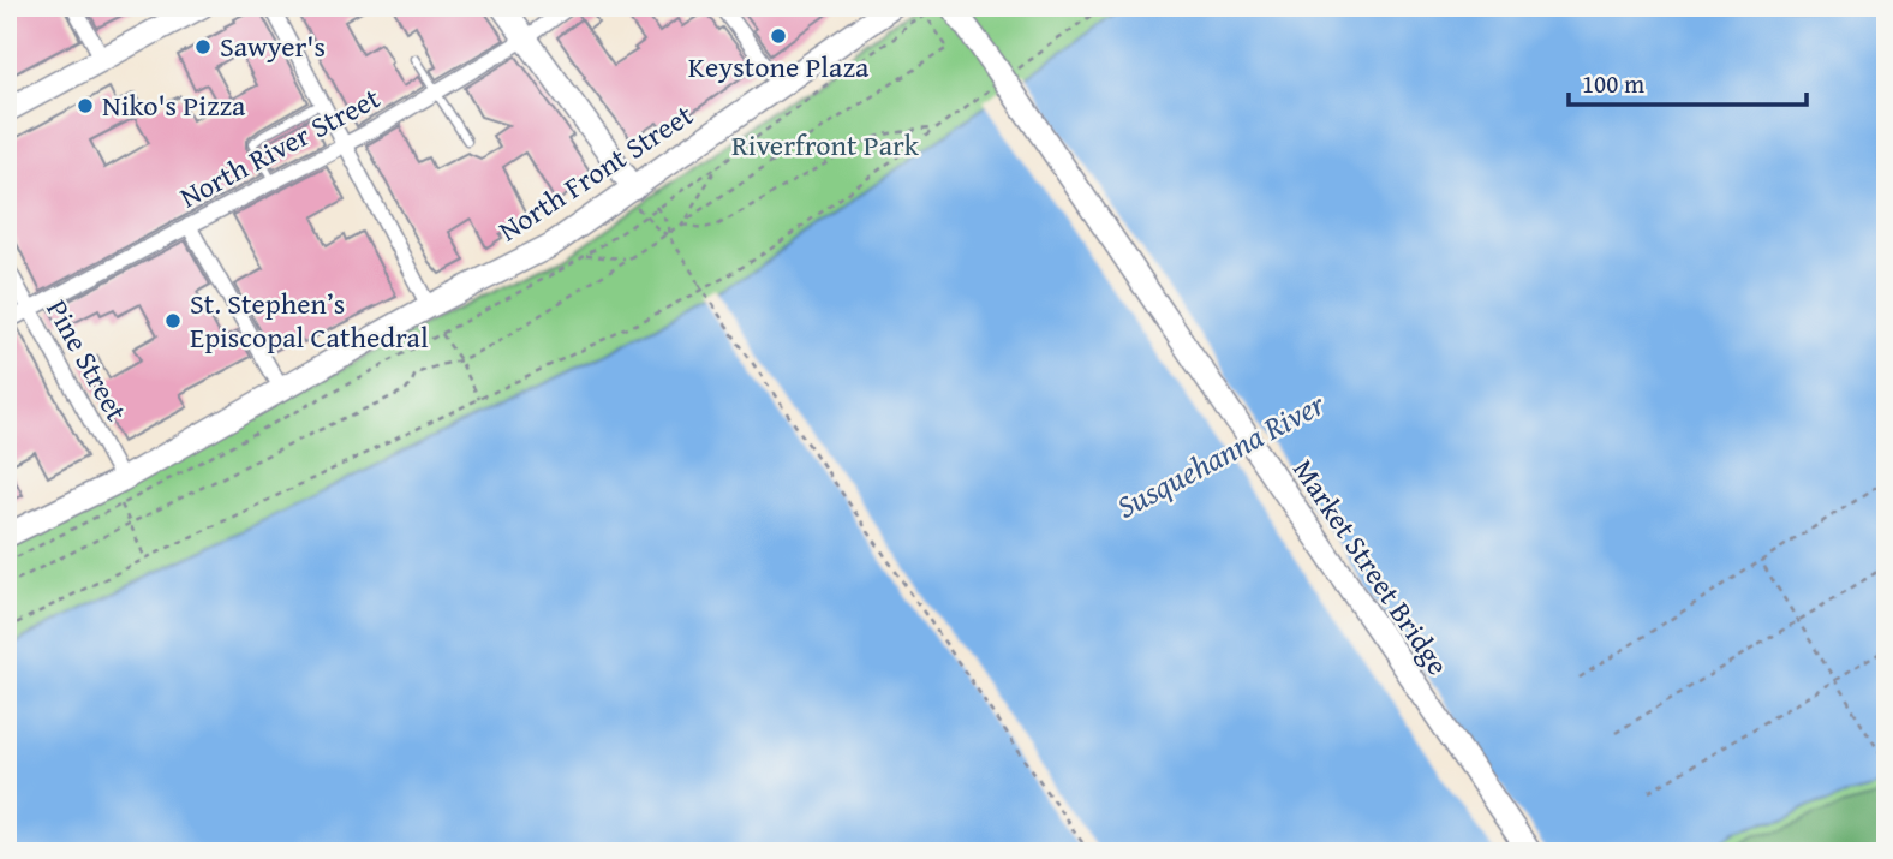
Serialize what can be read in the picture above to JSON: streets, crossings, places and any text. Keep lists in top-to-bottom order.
{
  "streets": {
    "main road": ["North Front Street", "Market Street Bridge"],
    "street": ["North River Street", "Pine Street"]
  },
  "crossings": [
    ["North River Street", "Pine Street"],
    ["North Front Street", "Pine Street"]
  ],
  "water": ["Susquehanna River"],
  "parks": ["Riverfront Park"],
  "places": [
    "Keystone Plaza",
    "Sawyer's",
    "Niko's Pizza",
    "St. Stephen’s Episcopal Cathedral"
  ],
  "scale_bar": "100 m"
}
